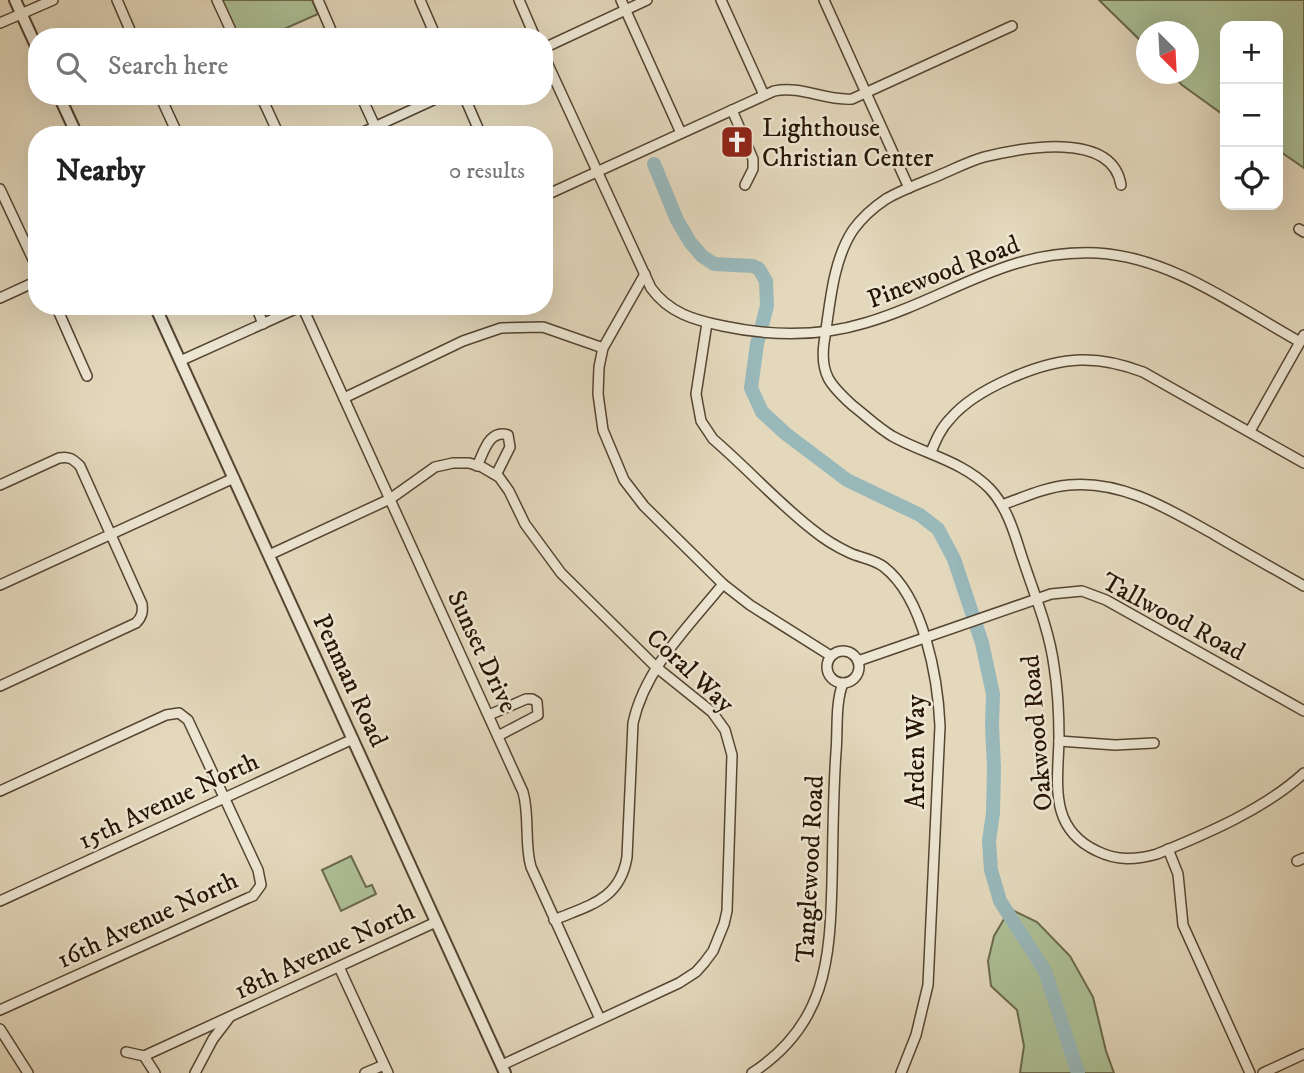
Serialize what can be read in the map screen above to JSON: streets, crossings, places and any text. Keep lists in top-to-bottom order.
{
  "streets": {
    "street": [
      "Pinewood Road",
      "Tallwood Road",
      "Sunset Drive",
      "Coral Way",
      "Penman Road",
      "Oakwood Road",
      "Arden Way",
      "15th Avenue North",
      "Tanglewood Road",
      "16th Avenue North",
      "18th Avenue North"
    ]
  },
  "crossings": [
    ["Pinewood Road", "Oakwood Road"],
    ["Pinewood Road", "Arden Way"],
    ["Tallwood Road", "Oakwood Road"],
    ["Tallwood Road", "Arden Way"],
    ["Tallwood Road", "Tanglewood Road"],
    ["Sunset Drive", "Coral Way"],
    ["Coral Way", "Penman Road"],
    ["Penman Road", "15th Avenue North"],
    ["Penman Road", "18th Avenue North"],
    ["15th Avenue North", "16th Avenue North"]
  ],
  "places": {
    "church": ["Lighthouse Christian Center"]
  },
  "north": "bottom right",
  "page": {
    "map_buttons": ["+", "−"],
    "search": "Search here",
    "heading": ["Nearby", "0 results"]
  }
}
